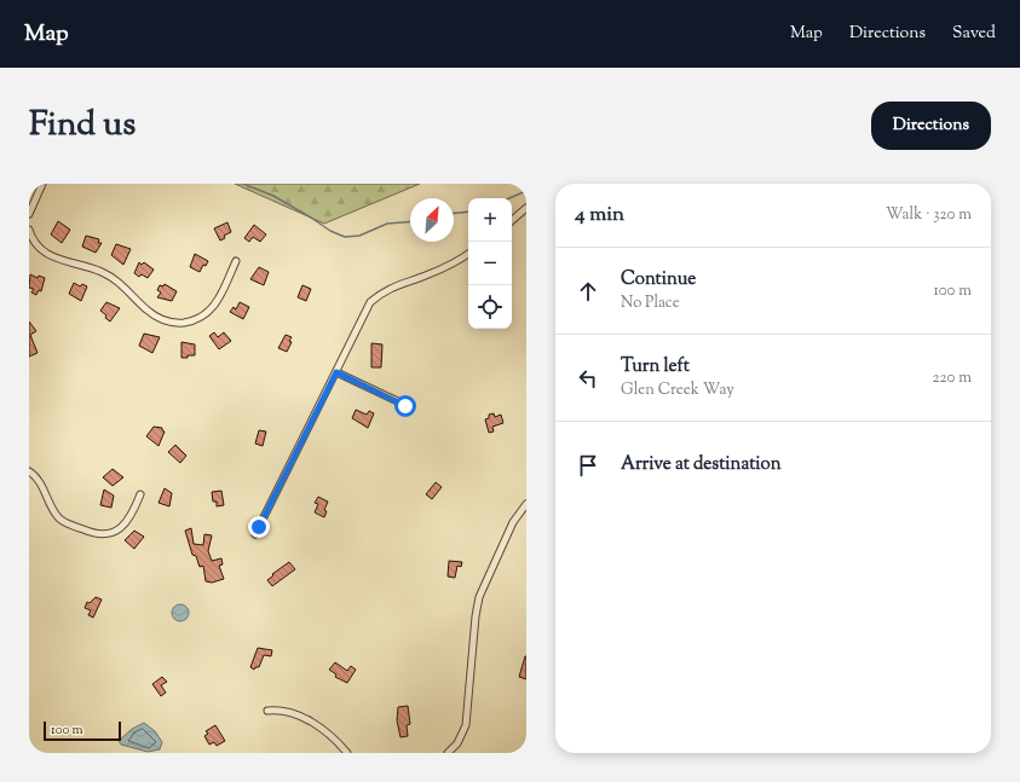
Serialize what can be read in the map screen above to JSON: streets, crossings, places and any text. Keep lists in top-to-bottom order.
{
  "scale_bar": "100 m",
  "north": "top right",
  "page": {
    "header": "Map",
    "nav": ["Map", "Directions", "Saved"],
    "title": "Find us",
    "buttons": "Directions",
    "heading": ["4 min", "Walk · 320 m"],
    "map_buttons": ["+", "−"],
    "list": [
      ["Continue", "No Place", "100 m"],
      ["Turn left", "Glen Creek Way", "220 m"],
      "Arrive at destination"
    ],
    "scale": "100 m"
  }
}
